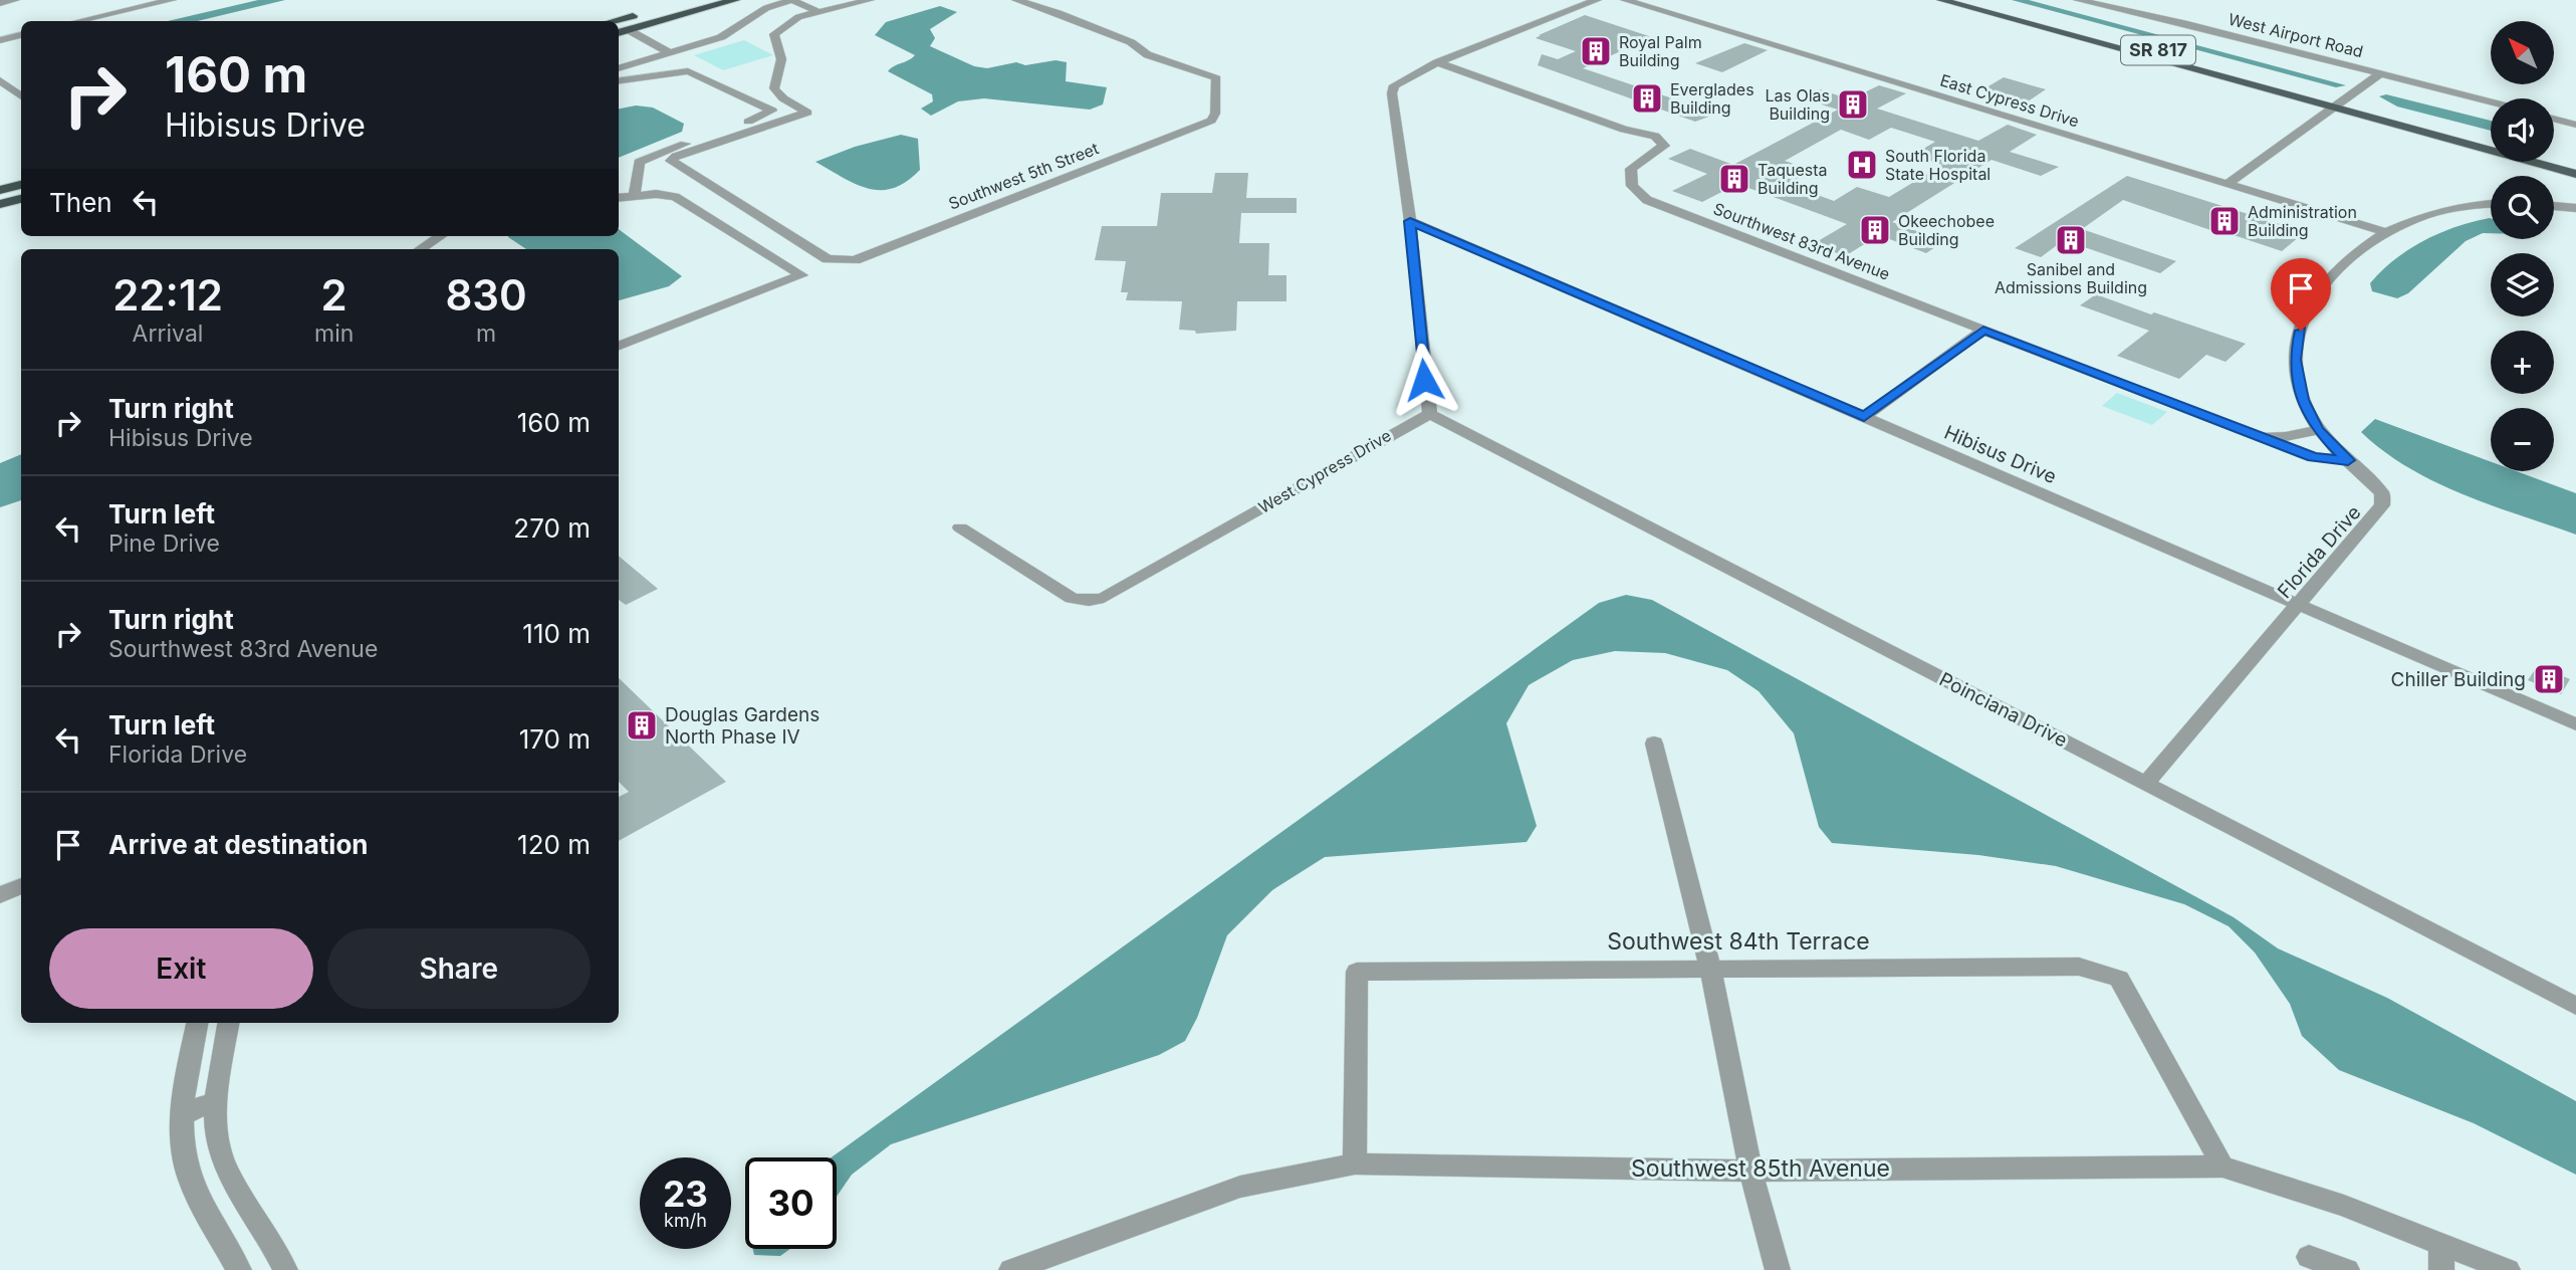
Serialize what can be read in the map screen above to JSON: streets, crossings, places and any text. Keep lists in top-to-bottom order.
{
  "streets": {
    "main road": ["SR 817"],
    "street": [
      "West Airport Road",
      "East Cypress Drive",
      "Southwest 5th Street",
      "Sourthwest 83rd Avenue",
      "Hibisus Drive",
      "West Cypress Drive",
      "Florida Drive",
      "Poinciana Drive",
      "Southwest 84th Terrace",
      "Southwest 85th Avenue"
    ]
  },
  "crossings": [
    ["West Airport Road", "SR 817"],
    ["West Airport Road", "East Cypress Drive"],
    ["East Cypress Drive", "Florida Drive"],
    ["Sourthwest 83rd Avenue", "Florida Drive"],
    ["Hibisus Drive", "Florida Drive"],
    ["West Cypress Drive", "Poinciana Drive"],
    ["Florida Drive", "Poinciana Drive"],
    ["Southwest 84th Terrace", "Southwest 85th Avenue"]
  ],
  "places": {
    "building": [
      "Royal Palm Building",
      "Everglades Building",
      "Las Olas Building",
      "Taquesta Building",
      "Administration Building",
      "Okeechobee Building",
      "Sanibel and Admissions Building",
      "Chiller Building",
      "Douglas Gardens North Phase IV"
    ],
    "hospital": ["South Florida State Hospital"]
  },
  "north": "top left",
  "page": {
    "map_buttons": ["+", "−"],
    "turn": ["160 m", "Hibisus Drive"],
    "then": "Then",
    "eta": [
      "22:12",
      "Arrival",
      "2",
      "min",
      "830",
      "m"
    ],
    "list": [
      {
        "name": "Turn right",
        "note": "Hibisus Drive",
        "value": "160 m"
      },
      {
        "name": "Turn left",
        "note": "Pine Drive",
        "value": "270 m"
      },
      {
        "name": "Turn right",
        "note": "Sourthwest 83rd Avenue",
        "value": "110 m"
      },
      {
        "name": "Turn left",
        "note": "Florida Drive",
        "value": "170 m"
      },
      {
        "name": "Arrive at destination",
        "value": "120 m"
      }
    ],
    "buttons": ["Exit", "Share"],
    "speed": "23 km/h",
    "limit": "30"
  }
}
